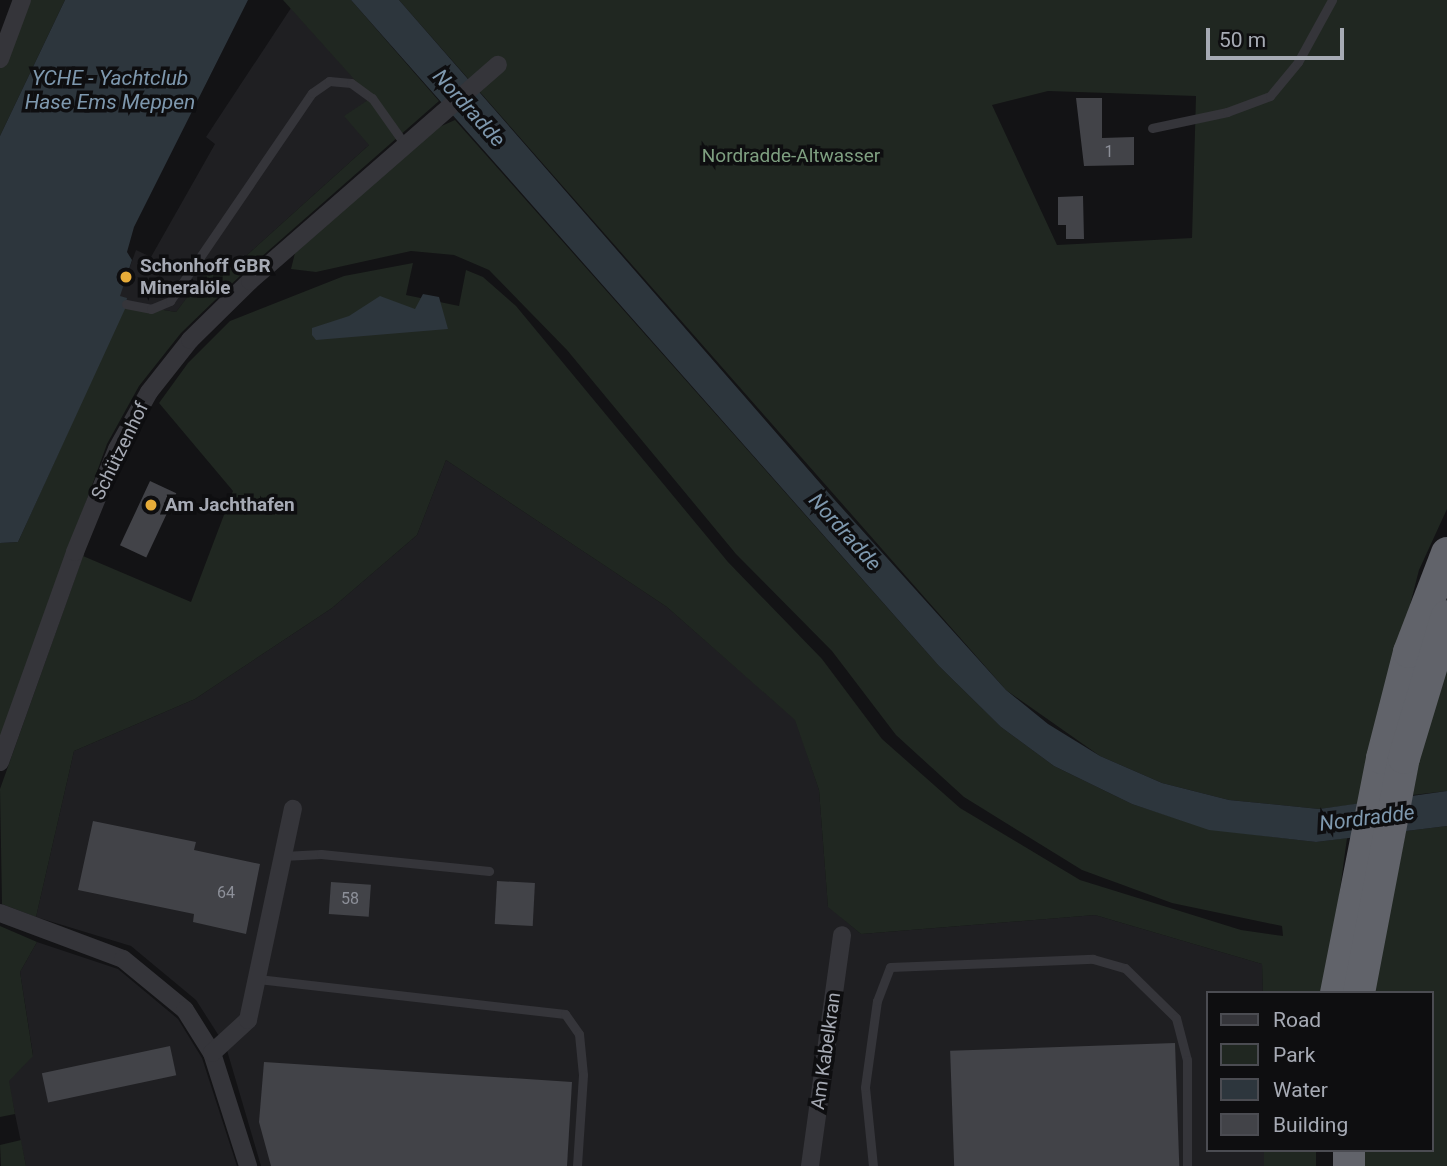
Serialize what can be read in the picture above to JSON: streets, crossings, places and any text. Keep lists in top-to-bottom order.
{
  "streets": {
    "street": ["Schützenhof", "Am Kabelkran"]
  },
  "water": ["YCHE - Yachtclub Hase Ems Meppen", "Nordradde"],
  "parks": ["Nordradde-Altwasser"],
  "places": ["Schonhoff GBR Mineralöle", "Am Jachthafen"],
  "house_numbers": ["1", "64", "58"],
  "legend": [
    "Road",
    "Park",
    "Water",
    "Building"
  ],
  "scale_bar": "50 m"
}
